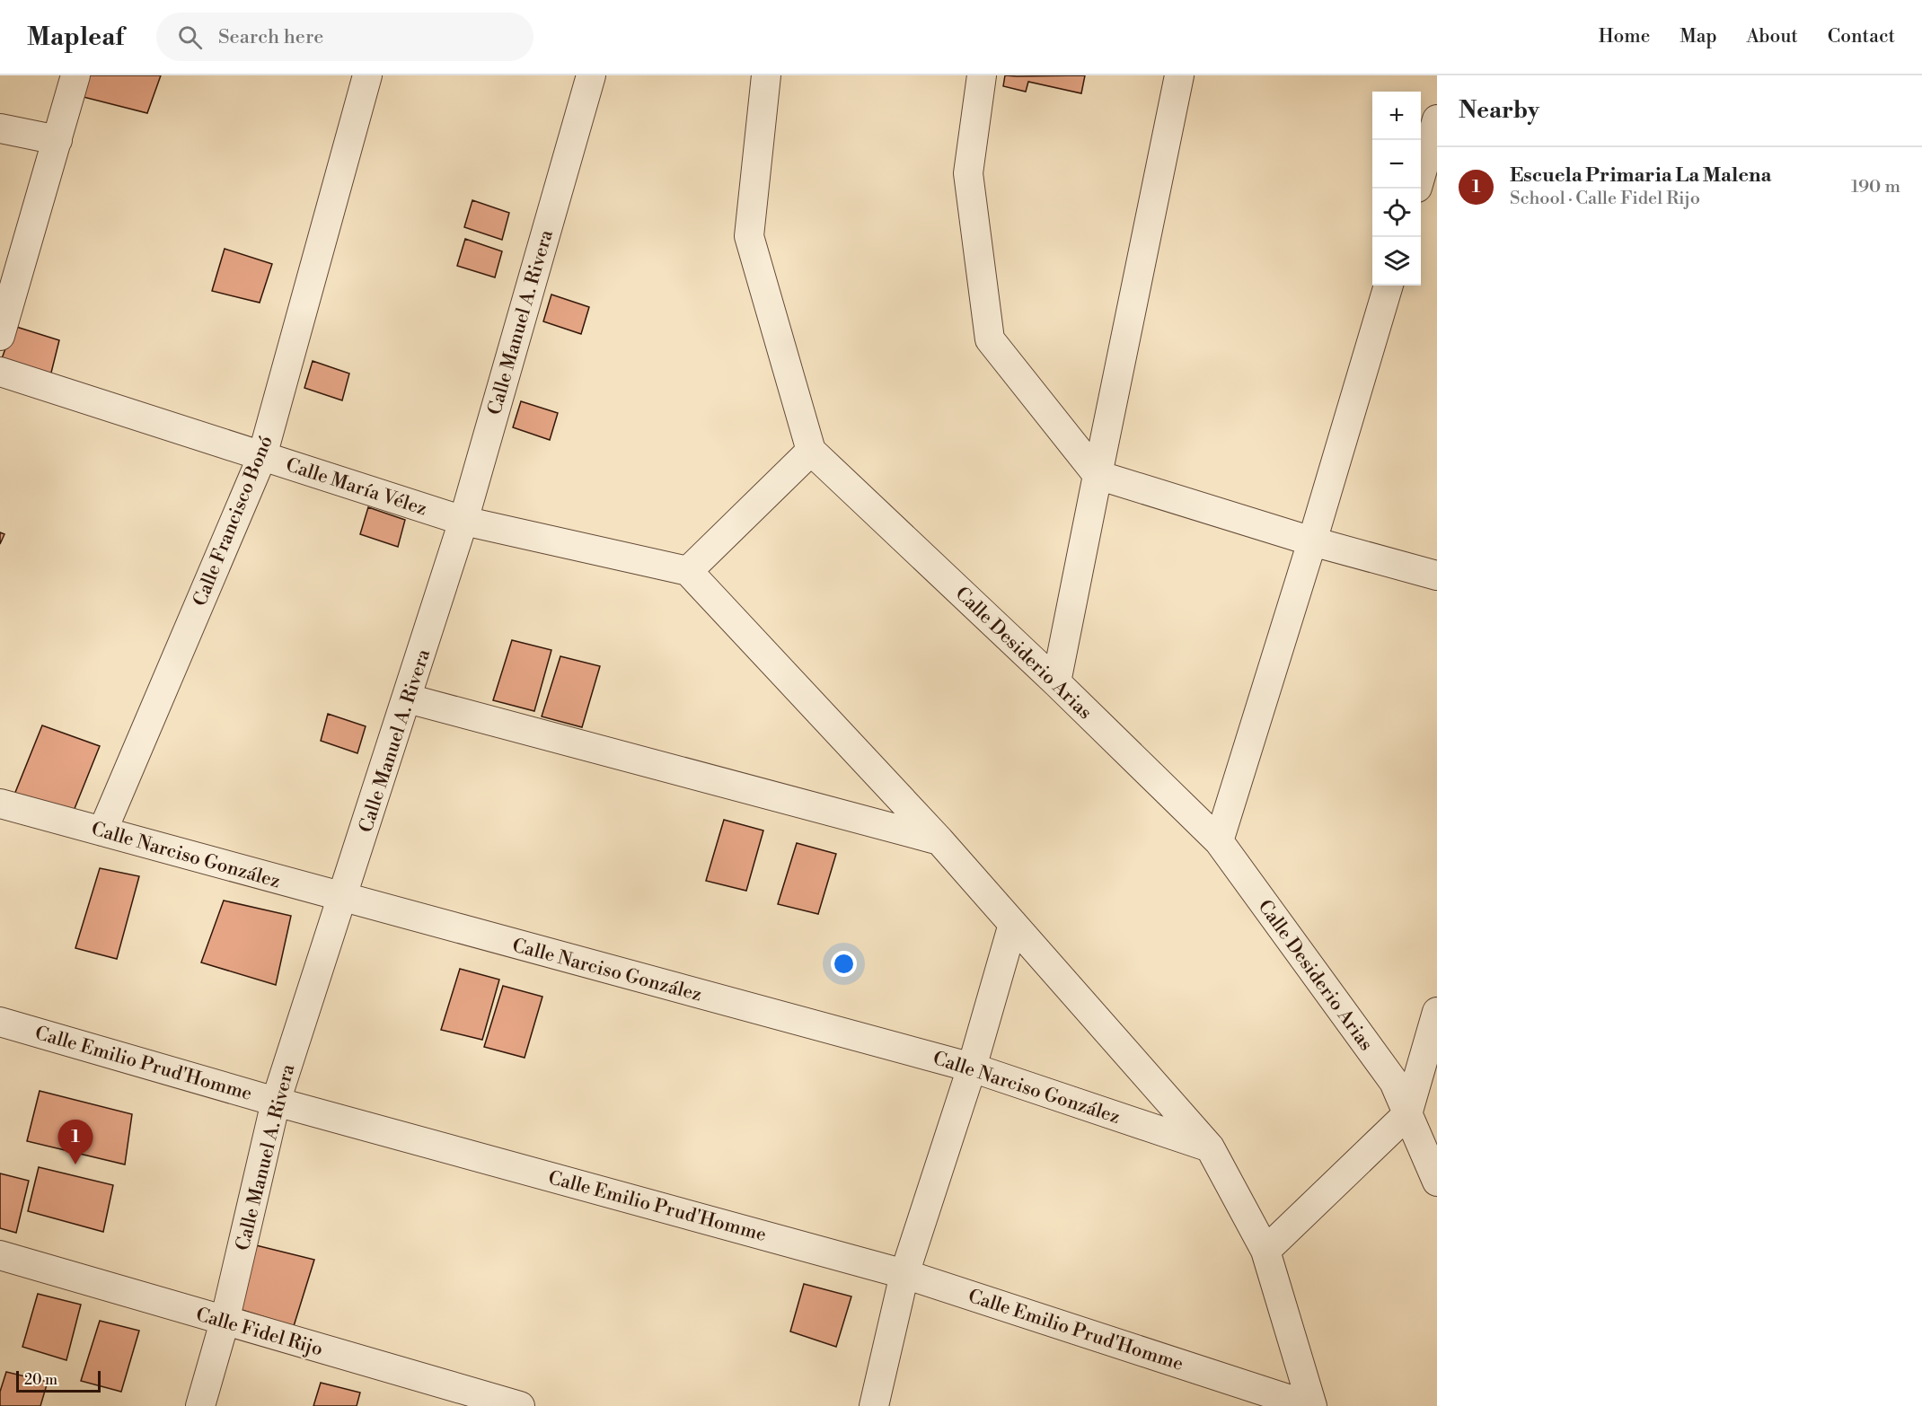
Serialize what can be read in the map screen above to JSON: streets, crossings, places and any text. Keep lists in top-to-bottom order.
{
  "streets": {
    "street": [
      "Calle Manuel A. Rivera",
      "Calle María Vélez",
      "Calle Francisco Bonó",
      "Calle Desiderio Arias",
      "Calle Narciso González",
      "Calle Emilio Prud'Homme",
      "Calle Fidel Rijo"
    ]
  },
  "crossings": [
    ["Calle Manuel A. Rivera", "Calle María Vélez"],
    ["Calle Manuel A. Rivera", "Calle Narciso González"],
    ["Calle Manuel A. Rivera", "Calle Emilio Prud'Homme"],
    ["Calle Manuel A. Rivera", "Calle Fidel Rijo"],
    ["Calle María Vélez", "Calle Francisco Bonó"],
    ["Calle Francisco Bonó", "Calle Narciso González"]
  ],
  "scale_bar": "20 m",
  "page": {
    "header": "Mapleaf",
    "search": "Search here",
    "nav": [
      "Home",
      "Map",
      "About",
      "Contact"
    ],
    "heading": "Nearby",
    "map_buttons": ["+", "−"],
    "list": [
      {
        "mark": "1",
        "name": "Escuela Primaria La Malena",
        "note": "School · Calle Fidel Rijo",
        "value": "190 m"
      }
    ],
    "pins": "1",
    "scale": "20 m"
  }
}
